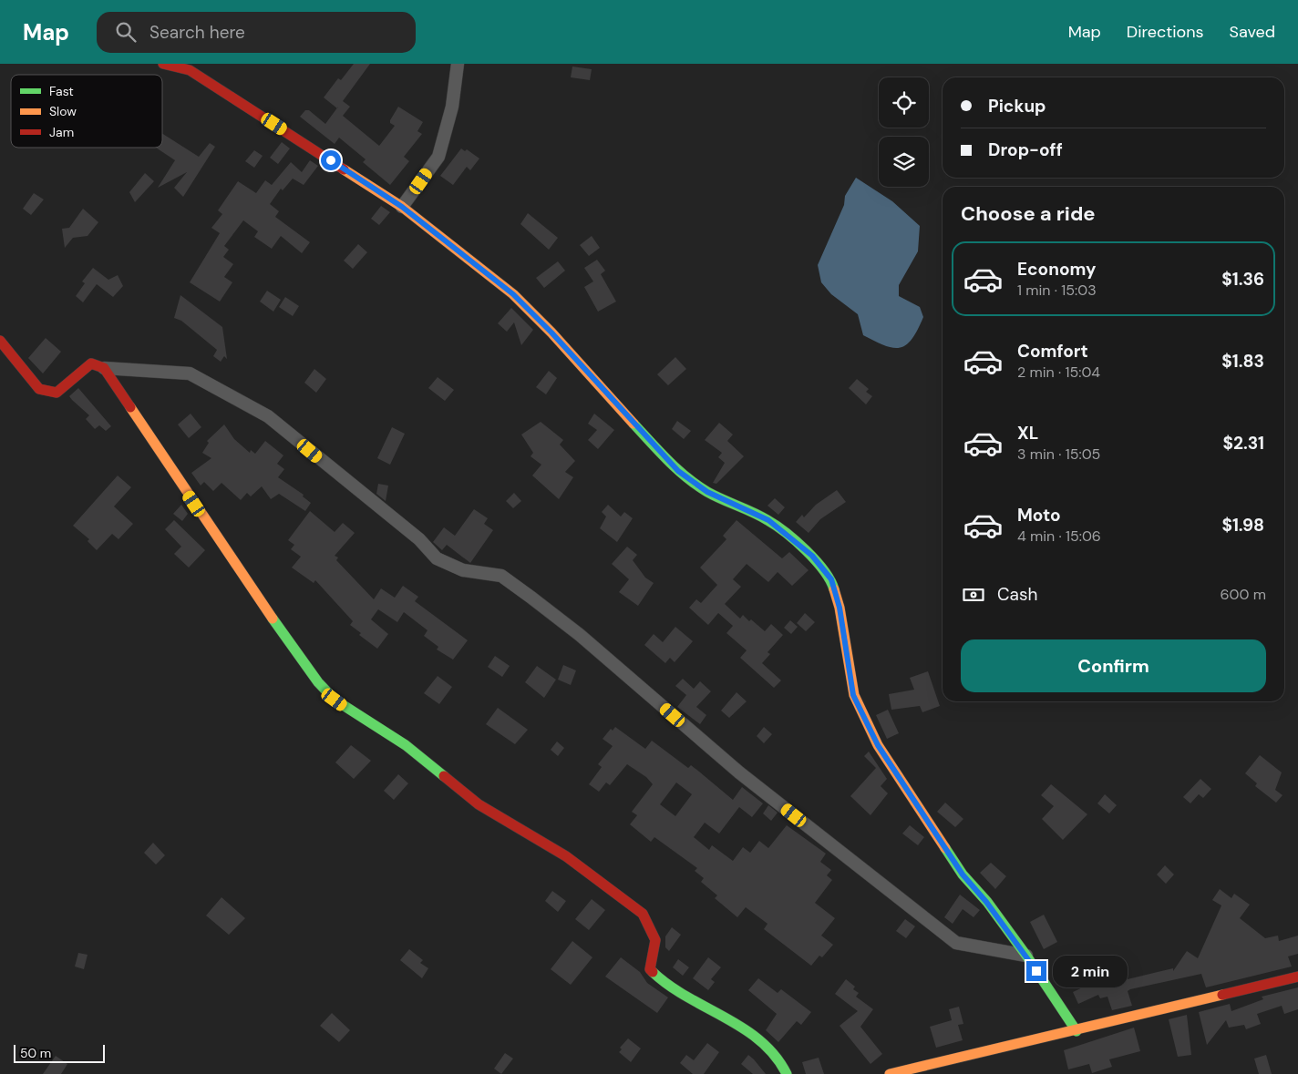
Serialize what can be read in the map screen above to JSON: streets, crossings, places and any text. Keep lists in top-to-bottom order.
{
  "legend": ["Fast", "Slow", "Jam"],
  "scale_bar": "50 m",
  "page": {
    "header": "Map",
    "search": "Search here",
    "nav": ["Map", "Directions", "Saved"],
    "banner": ["Pickup", "Drop-off"],
    "heading": "Choose a ride",
    "list": [
      {
        "name": "Economy",
        "note": "1 min · 15:03",
        "value": "$1.36"
      },
      {
        "name": "Comfort",
        "note": "2 min · 15:04",
        "value": "$1.83"
      },
      {
        "name": "XL",
        "note": "3 min · 15:05",
        "value": "$2.31"
      },
      {
        "name": "Moto",
        "note": "4 min · 15:06",
        "value": "$1.98"
      }
    ],
    "pay": ["Cash", "600 m"],
    "buttons": "Confirm",
    "bubble": "2 min",
    "scale": "50 m"
  }
}
